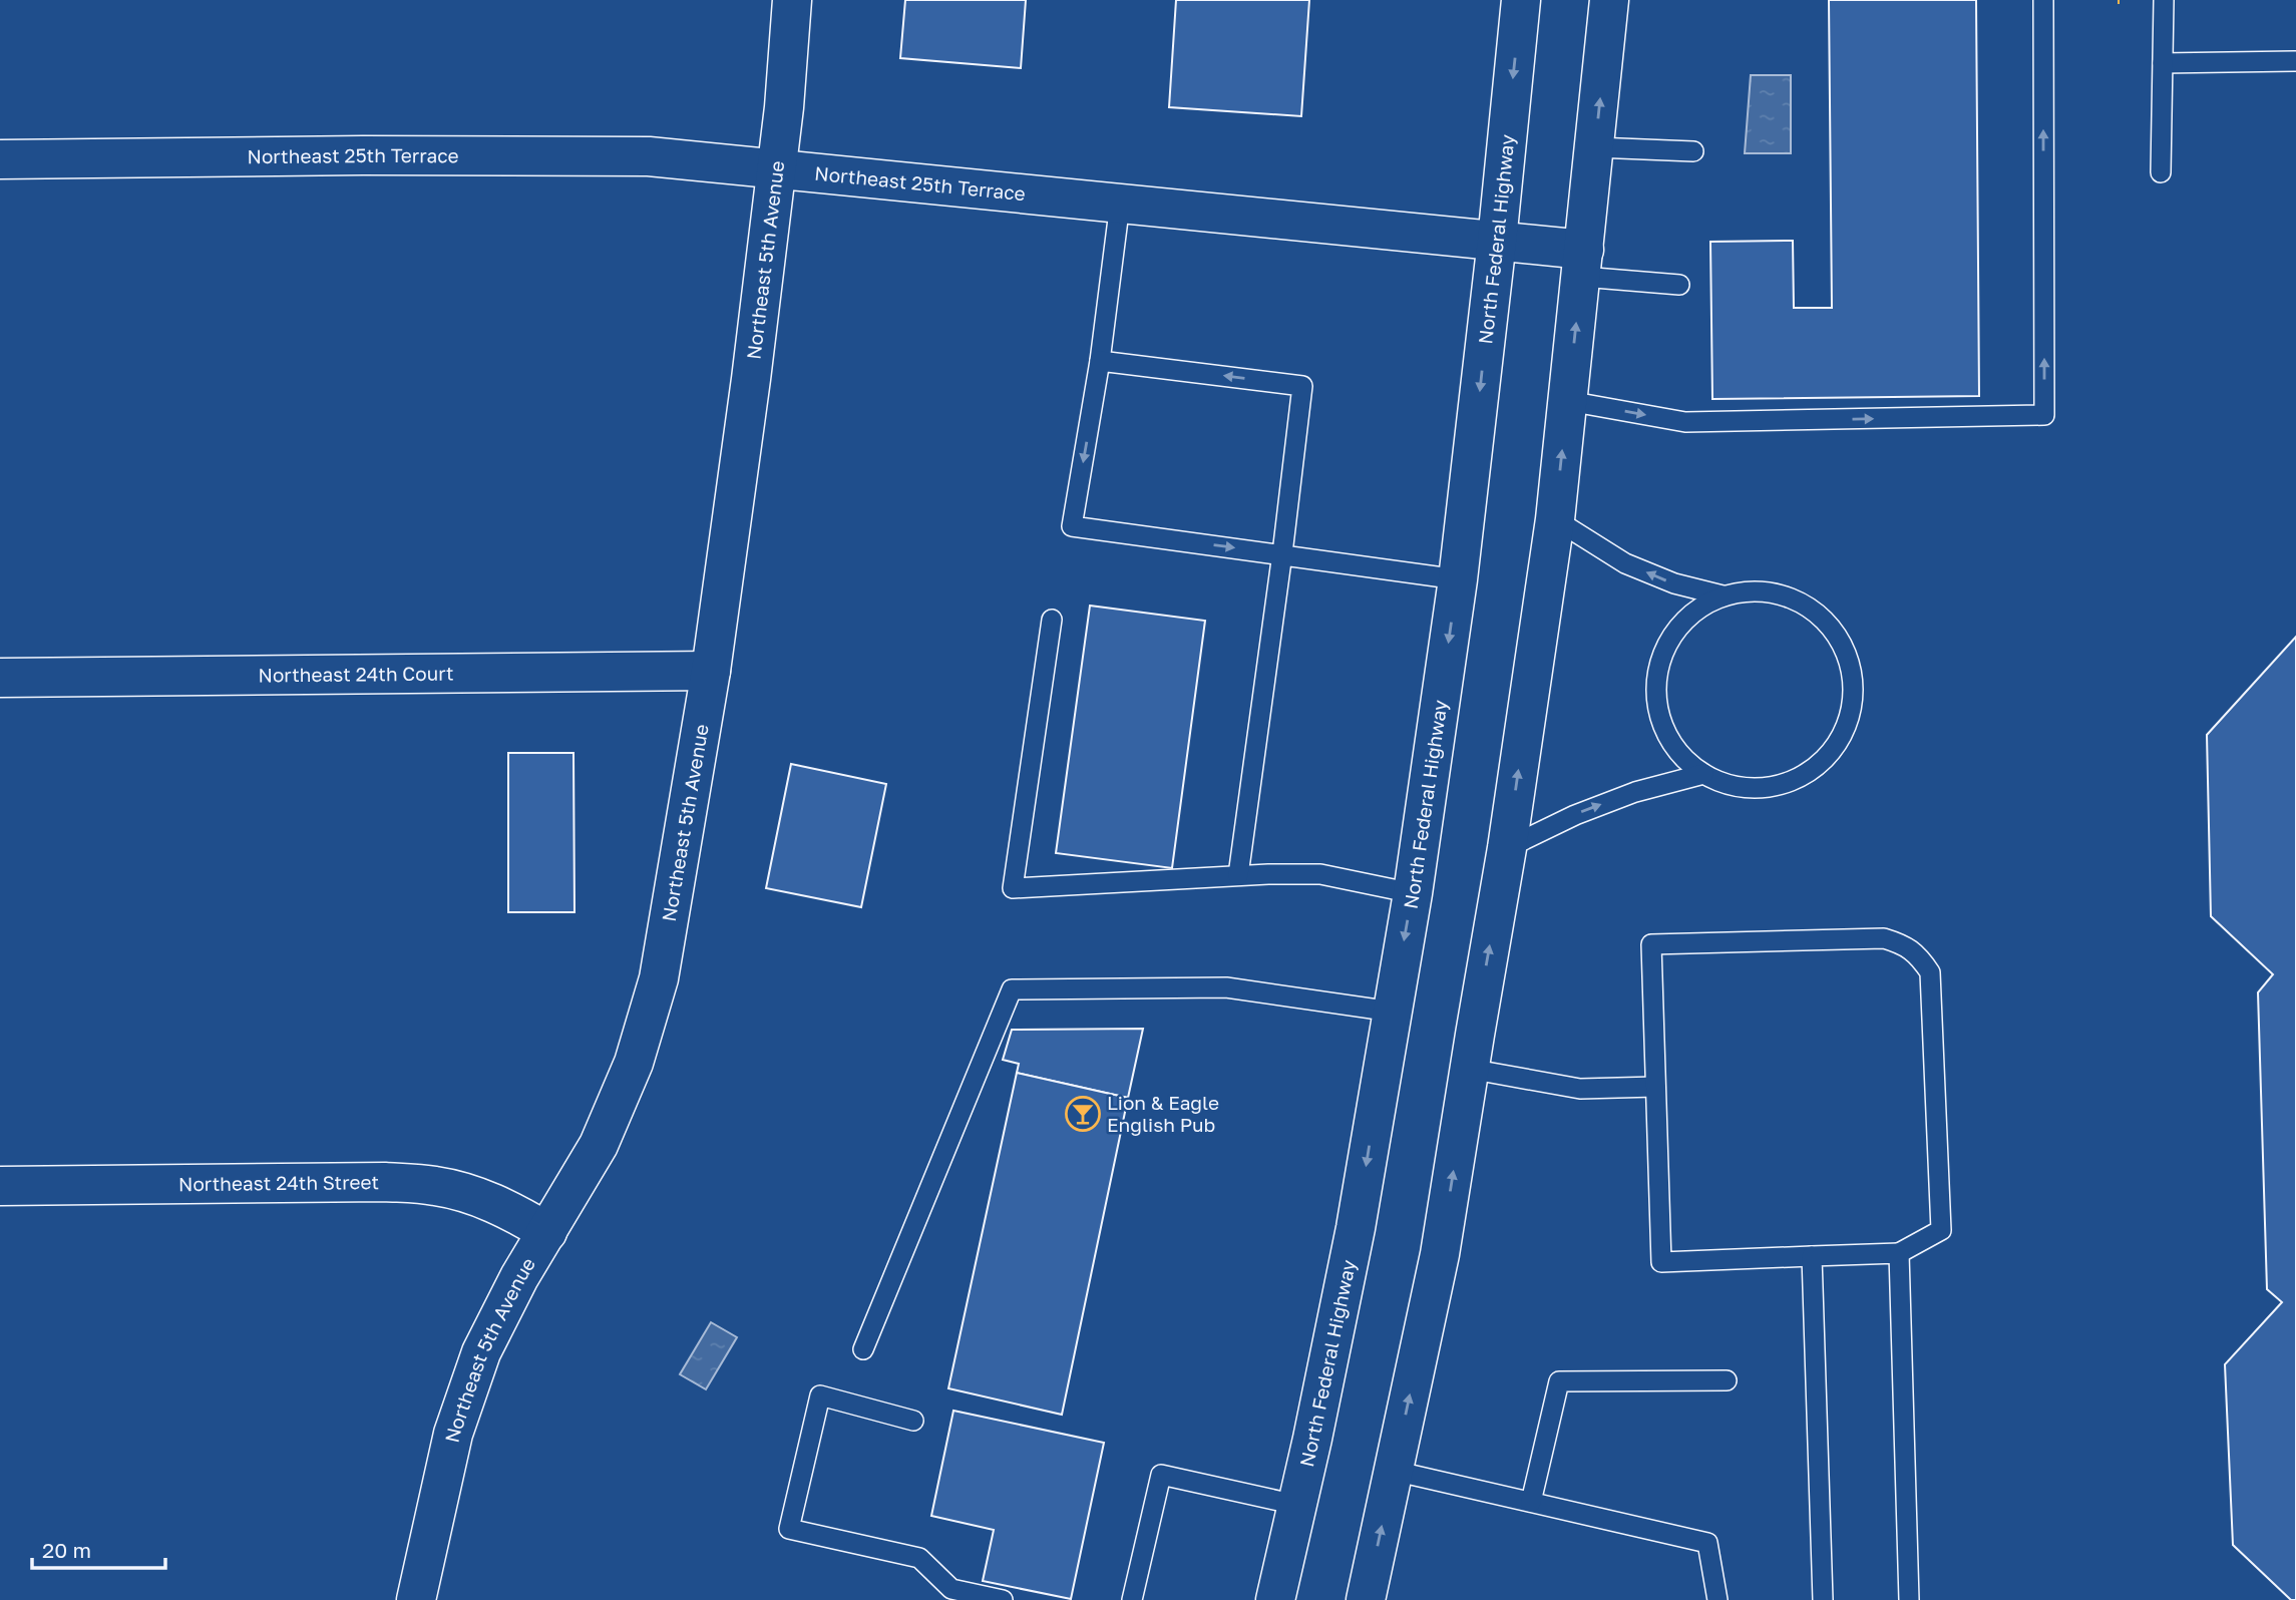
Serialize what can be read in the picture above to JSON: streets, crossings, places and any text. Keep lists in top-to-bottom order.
{
  "streets": {
    "street": [
      "Northeast 25th Terrace",
      "North Federal Highway",
      "Northeast 5th Avenue",
      "Northeast 24th Court",
      "Northeast 24th Street"
    ]
  },
  "crossings": [
    ["Northeast 25th Terrace", "North Federal Highway"],
    ["Northeast 25th Terrace", "Northeast 5th Avenue"],
    ["Northeast 5th Avenue", "Northeast 24th Court"],
    ["Northeast 5th Avenue", "Northeast 24th Street"]
  ],
  "places": {
    "bar": ["Lion & Eagle English Pub"]
  },
  "scale_bar": "20 m"
}
